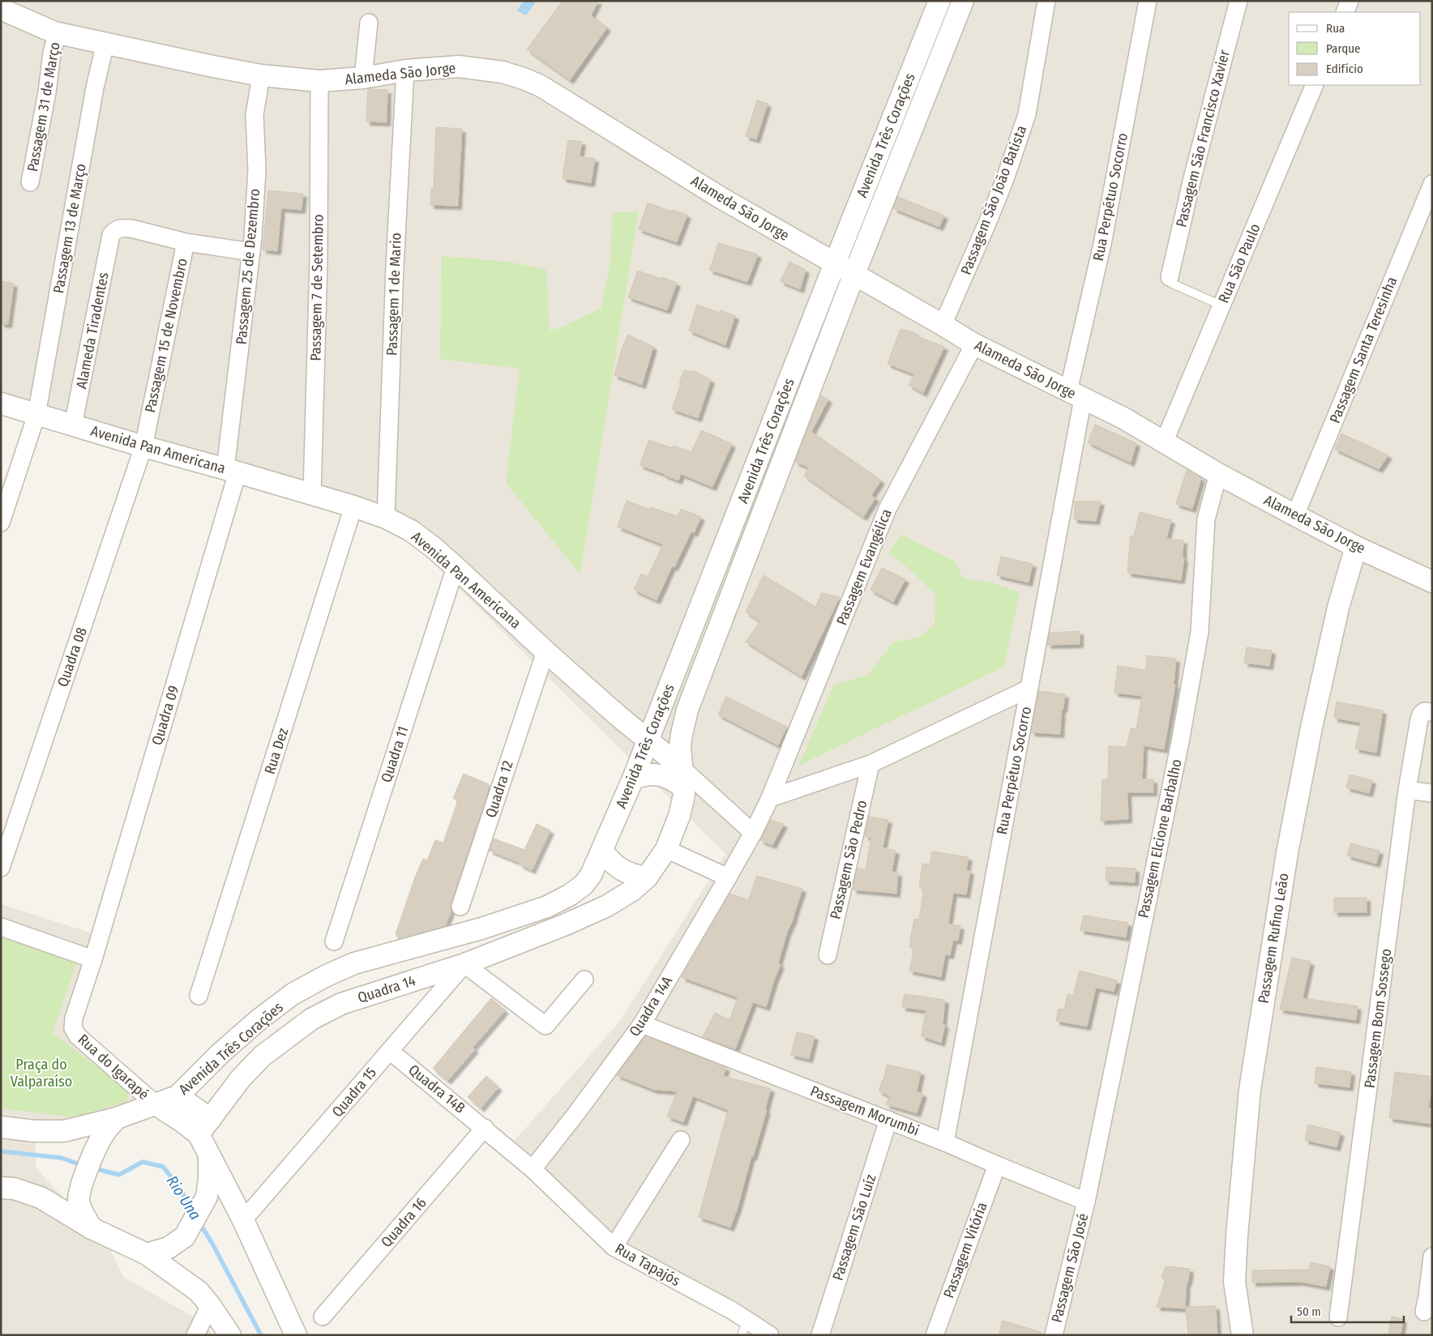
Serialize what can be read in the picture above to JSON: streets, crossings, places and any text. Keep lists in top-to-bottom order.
{
  "streets": {
    "street": [
      "Alameda São Jorge",
      "Passagem 31 de Março",
      "Avenida Três Corações",
      "Passagem São Francisco Xavier",
      "Rua Perpétuo Socorro",
      "Passagem São João Batista",
      "Passagem 13 de Março",
      "Rua São Paulo",
      "Passagem 25 de Dezembro",
      "Passagem 7 de Setembro",
      "Passagem 1 de Mario",
      "Alameda Tiradentes",
      "Passagem 15 de Novembro",
      "Passagem Santa Teresinha",
      "Avenida Pan Americana",
      "Passagem Evangélica",
      "Quadra 08",
      "Quadra 09",
      "Rua Dez",
      "Quadra 11",
      "Quadra 12",
      "Passagem Elcione Barbalho",
      "Passagem São Pedro",
      "Passagem Rufino Leão",
      "Quadra 14",
      "Quadra 14A",
      "Passagem Bom Sossego",
      "Rua do Igarapé",
      "Quadra 14B",
      "Quadra 15",
      "Passagem Morumbi",
      "Quadra 16",
      "Passagem São Luíz",
      "Passagem Vitória",
      "Rua Tapajós",
      "Passagem São José"
    ]
  },
  "crossings": [
    ["Alameda São Jorge", "Passagem 31 de Março"],
    ["Alameda São Jorge", "Avenida Três Corações"],
    ["Alameda São Jorge", "Rua Perpétuo Socorro"],
    ["Alameda São Jorge", "Passagem São João Batista"],
    ["Alameda São Jorge", "Passagem 13 de Março"],
    ["Alameda São Jorge", "Rua São Paulo"],
    ["Alameda São Jorge", "Passagem 25 de Dezembro"],
    ["Alameda São Jorge", "Passagem 7 de Setembro"],
    ["Alameda São Jorge", "Passagem 1 de Mario"],
    ["Alameda São Jorge", "Passagem Santa Teresinha"],
    ["Alameda São Jorge", "Passagem Evangélica"],
    ["Alameda São Jorge", "Passagem Elcione Barbalho"],
    ["Alameda São Jorge", "Passagem Rufino Leão"],
    ["Avenida Três Corações", "Avenida Pan Americana"],
    ["Avenida Três Corações", "Quadra 14"],
    ["Avenida Três Corações", "Rua do Igarapé"],
    ["Avenida Três Corações", "Quadra 15"],
    ["Rua Perpétuo Socorro", "Passagem Morumbi"],
    ["Passagem 13 de Março", "Avenida Pan Americana"],
    ["Passagem 25 de Dezembro", "Avenida Pan Americana"],
    ["Passagem 25 de Dezembro", "Quadra 09"],
    ["Passagem 7 de Setembro", "Avenida Pan Americana"],
    ["Passagem 1 de Mario", "Avenida Pan Americana"],
    ["Alameda Tiradentes", "Passagem 15 de Novembro"],
    ["Alameda Tiradentes", "Avenida Pan Americana"],
    ["Passagem 15 de Novembro", "Avenida Pan Americana"],
    ["Passagem 15 de Novembro", "Quadra 08"],
    ["Avenida Pan Americana", "Passagem Evangélica"],
    ["Avenida Pan Americana", "Quadra 08"],
    ["Avenida Pan Americana", "Quadra 09"],
    ["Avenida Pan Americana", "Rua Dez"],
    ["Avenida Pan Americana", "Quadra 11"],
    ["Avenida Pan Americana", "Quadra 12"],
    ["Avenida Pan Americana", "Quadra 14A"],
    ["Passagem Evangélica", "Quadra 14A"],
    ["Quadra 09", "Rua do Igarapé"],
    ["Passagem Elcione Barbalho", "Passagem Morumbi"],
    ["Passagem Elcione Barbalho", "Passagem São José"],
    ["Quadra 14", "Rua do Igarapé"],
    ["Quadra 14", "Quadra 15"],
    ["Quadra 14A", "Passagem Morumbi"],
    ["Quadra 14A", "Rua Tapajós"],
    ["Quadra 14B", "Quadra 15"],
    ["Quadra 14B", "Quadra 16"],
    ["Quadra 14B", "Rua Tapajós"],
    ["Passagem Morumbi", "Passagem São Luíz"],
    ["Passagem Morumbi", "Passagem Vitória"],
    ["Passagem Morumbi", "Passagem São José"],
    ["Quadra 16", "Rua Tapajós"]
  ],
  "water": ["Rio Una"],
  "parks": ["Praça do Valparaíso"],
  "legend": ["Rua", "Parque", "Edifício"],
  "scale_bar": "50 m"
}
